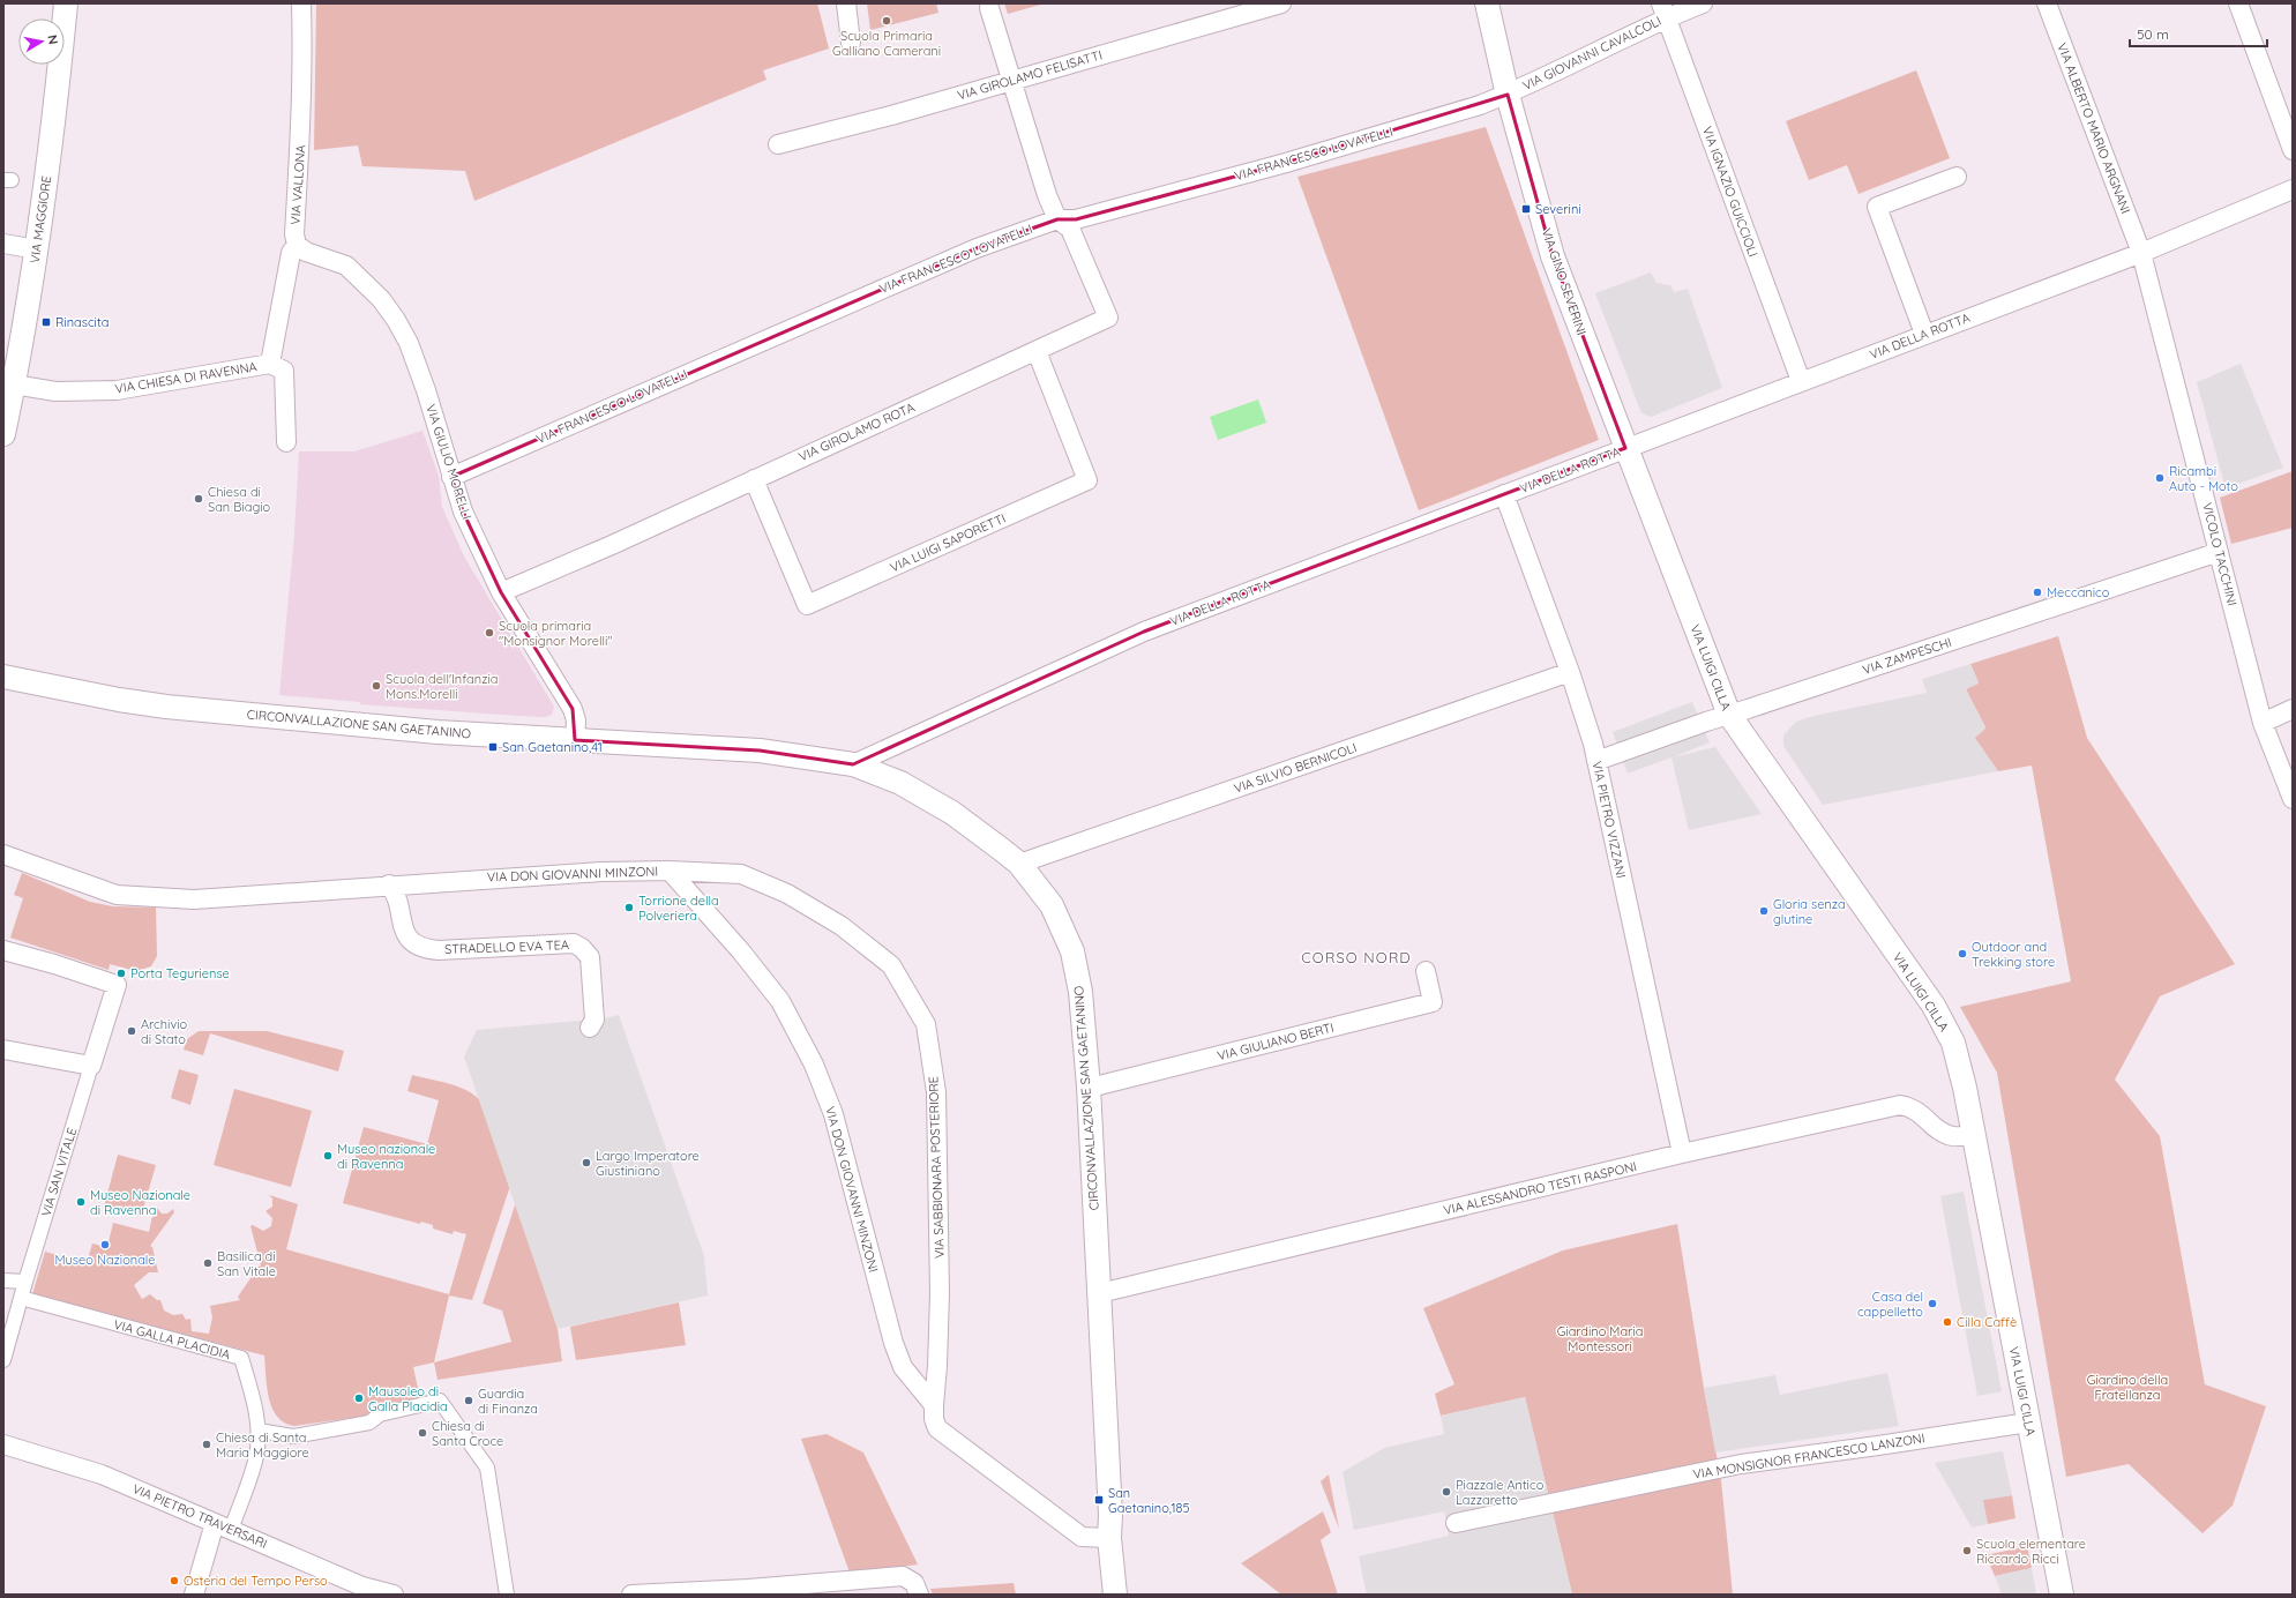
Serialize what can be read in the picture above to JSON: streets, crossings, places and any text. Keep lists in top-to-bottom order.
{
  "streets": {
    "street": [
      "VIA GIOVANNI CAVALCOLI",
      "VIA GIROLAMO FELISATTI",
      "VIA ALBERTO MARIO ARGNANI",
      "VIA FRANCESCO LOVATELLI",
      "VIA VALLONA",
      "VIA IGNAZIO GUICCIOLI",
      "VIA MAGGIORE",
      "VIA GINO SEVERINI",
      "VIA DELLA ROTTA",
      "VIA CHIESA DI RAVENNA",
      "VIA GIROLAMO ROTA",
      "VIA GIULIO MORELLI",
      "VIA LUIGI SAPORETTI",
      "VICOLO TACCHINI",
      "VIA ZAMPESCHI",
      "VIA LUIGI CILLA",
      "CIRCONVALLAZIONE SAN GAETANINO",
      "VIA SILVIO BERNICOLI",
      "VIA PIETRO VIZZANI",
      "VIA DON GIOVANNI MINZONI",
      "STRADELLO EVA TEA",
      "VIA GIULIANO BERTI",
      "VIA SABBIONARA POSTERIORE",
      "VIA SAN VITALE",
      "VIA ALESSANDRO TESTI RASPONI",
      "VIA GALLA PLACIDIA",
      "VIA MONSIGNOR FRANCESCO LANZONI",
      "VIA PIETRO TRAVERSARI"
    ]
  },
  "crossings": [
    ["VIA GIOVANNI CAVALCOLI", "VIA FRANCESCO LOVATELLI"],
    ["VIA GIOVANNI CAVALCOLI", "VIA IGNAZIO GUICCIOLI"],
    ["VIA GIOVANNI CAVALCOLI", "VIA GINO SEVERINI"],
    ["VIA ALBERTO MARIO ARGNANI", "VIA DELLA ROTTA"],
    ["VIA ALBERTO MARIO ARGNANI", "VICOLO TACCHINI"],
    ["VIA FRANCESCO LOVATELLI", "VIA GINO SEVERINI"],
    ["VIA FRANCESCO LOVATELLI", "VIA GIROLAMO ROTA"],
    ["VIA FRANCESCO LOVATELLI", "VIA GIULIO MORELLI"],
    ["VIA VALLONA", "VIA CHIESA DI RAVENNA"],
    ["VIA VALLONA", "VIA GIULIO MORELLI"],
    ["VIA IGNAZIO GUICCIOLI", "VIA DELLA ROTTA"],
    ["VIA MAGGIORE", "VIA CHIESA DI RAVENNA"],
    ["VIA GINO SEVERINI", "VIA DELLA ROTTA"],
    ["VIA GINO SEVERINI", "VIA LUIGI CILLA"],
    ["VIA DELLA ROTTA", "VICOLO TACCHINI"],
    ["VIA DELLA ROTTA", "VIA LUIGI CILLA"],
    ["VIA DELLA ROTTA", "CIRCONVALLAZIONE SAN GAETANINO"],
    ["VIA DELLA ROTTA", "VIA PIETRO VIZZANI"],
    ["VIA GIROLAMO ROTA", "VIA GIULIO MORELLI"],
    ["VIA GIROLAMO ROTA", "VIA LUIGI SAPORETTI"],
    ["VIA GIULIO MORELLI", "CIRCONVALLAZIONE SAN GAETANINO"],
    ["VICOLO TACCHINI", "VIA ZAMPESCHI"],
    ["VIA ZAMPESCHI", "VIA LUIGI CILLA"],
    ["VIA ZAMPESCHI", "VIA PIETRO VIZZANI"],
    ["VIA LUIGI CILLA", "VIA ALESSANDRO TESTI RASPONI"],
    ["VIA LUIGI CILLA", "VIA MONSIGNOR FRANCESCO LANZONI"],
    ["CIRCONVALLAZIONE SAN GAETANINO", "VIA SILVIO BERNICOLI"],
    ["CIRCONVALLAZIONE SAN GAETANINO", "VIA DON GIOVANNI MINZONI"],
    ["CIRCONVALLAZIONE SAN GAETANINO", "VIA GIULIANO BERTI"],
    ["CIRCONVALLAZIONE SAN GAETANINO", "VIA ALESSANDRO TESTI RASPONI"],
    ["VIA SILVIO BERNICOLI", "VIA PIETRO VIZZANI"],
    ["VIA PIETRO VIZZANI", "VIA ALESSANDRO TESTI RASPONI"],
    ["VIA DON GIOVANNI MINZONI", "STRADELLO EVA TEA"],
    ["VIA DON GIOVANNI MINZONI", "VIA SABBIONARA POSTERIORE"],
    ["VIA SAN VITALE", "VIA GALLA PLACIDIA"]
  ],
  "districts": ["CORSO NORD"],
  "parks": ["Giardino Maria Montessori", "Giardino della Fratellanza"],
  "places": {
    "other": [
      "Scuola Primaria Galliano Camerani",
      "Ricambi Auto - Moto",
      "Chiesa di San Biagio",
      "Meccanico",
      "Scuola primaria \"Monsignor Morelli\"",
      "Scuola dell'Infanzia Mons.Morelli",
      "Torrione della Polveriera",
      "Gloria senza glutine",
      "Outdoor and Trekking store",
      "Porta Teguriense",
      "Archivio di Stato",
      "Museo nazionale di Ravenna",
      "Largo Imperatore Giustiniano",
      "Museo Nazionale di Ravenna",
      "Museo Nazionale",
      "Basilica di San Vitale",
      "Casa del cappelletto",
      "Cilla Caffè",
      "Mausoleo di Galla Placidia",
      "Guardia di Finanza",
      "Chiesa di Santa Croce",
      "Chiesa di Santa Maria Maggiore",
      "Piazzale Antico Lazzaretto",
      "Scuola elementare Riccardo Ricci",
      "Osteria del Tempo Perso"
    ],
    "transit": [
      "Severini",
      "Rinascita",
      "San Gaetanino,41",
      "San Gaetanino,185"
    ]
  },
  "scale_bar": "50 m",
  "north": "right"
}
